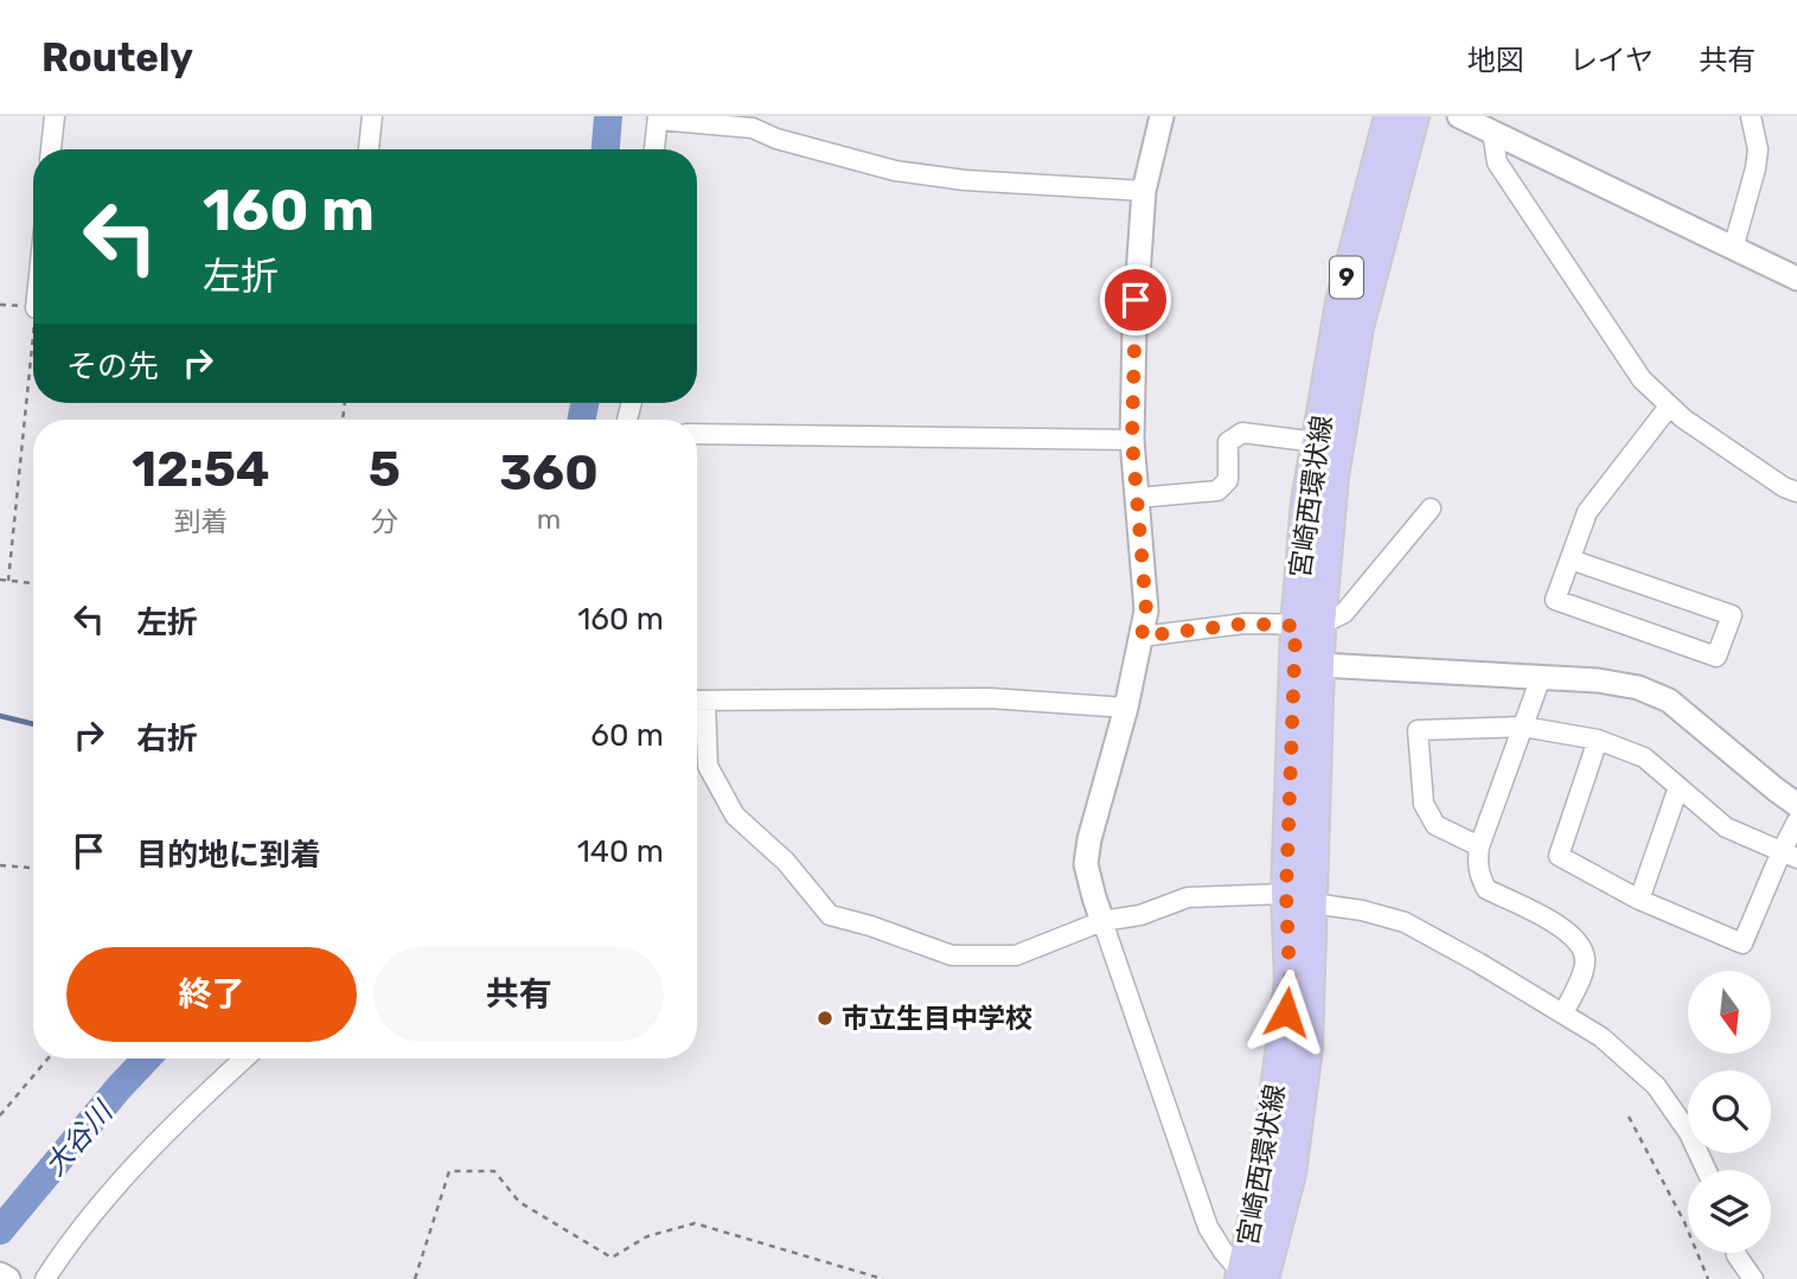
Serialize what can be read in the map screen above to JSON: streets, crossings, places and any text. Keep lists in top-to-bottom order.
{
  "streets": {
    "main road": ["9", "宮崎西環状線"]
  },
  "water": ["大谷川"],
  "places": ["市立生目中学校"],
  "north": "bottom",
  "page": {
    "header": "Routely",
    "nav": ["地図", "レイヤ", "共有"],
    "turn": ["160 m", "左折"],
    "then": "その先",
    "eta": [
      "12:54",
      "到着",
      "5",
      "分",
      "360",
      "m"
    ],
    "list": [
      {
        "name": "左折",
        "value": "160 m"
      },
      {
        "name": "右折",
        "value": "60 m"
      },
      {
        "name": "目的地に到着",
        "value": "140 m"
      }
    ],
    "buttons": ["終了", "共有"]
  }
}
